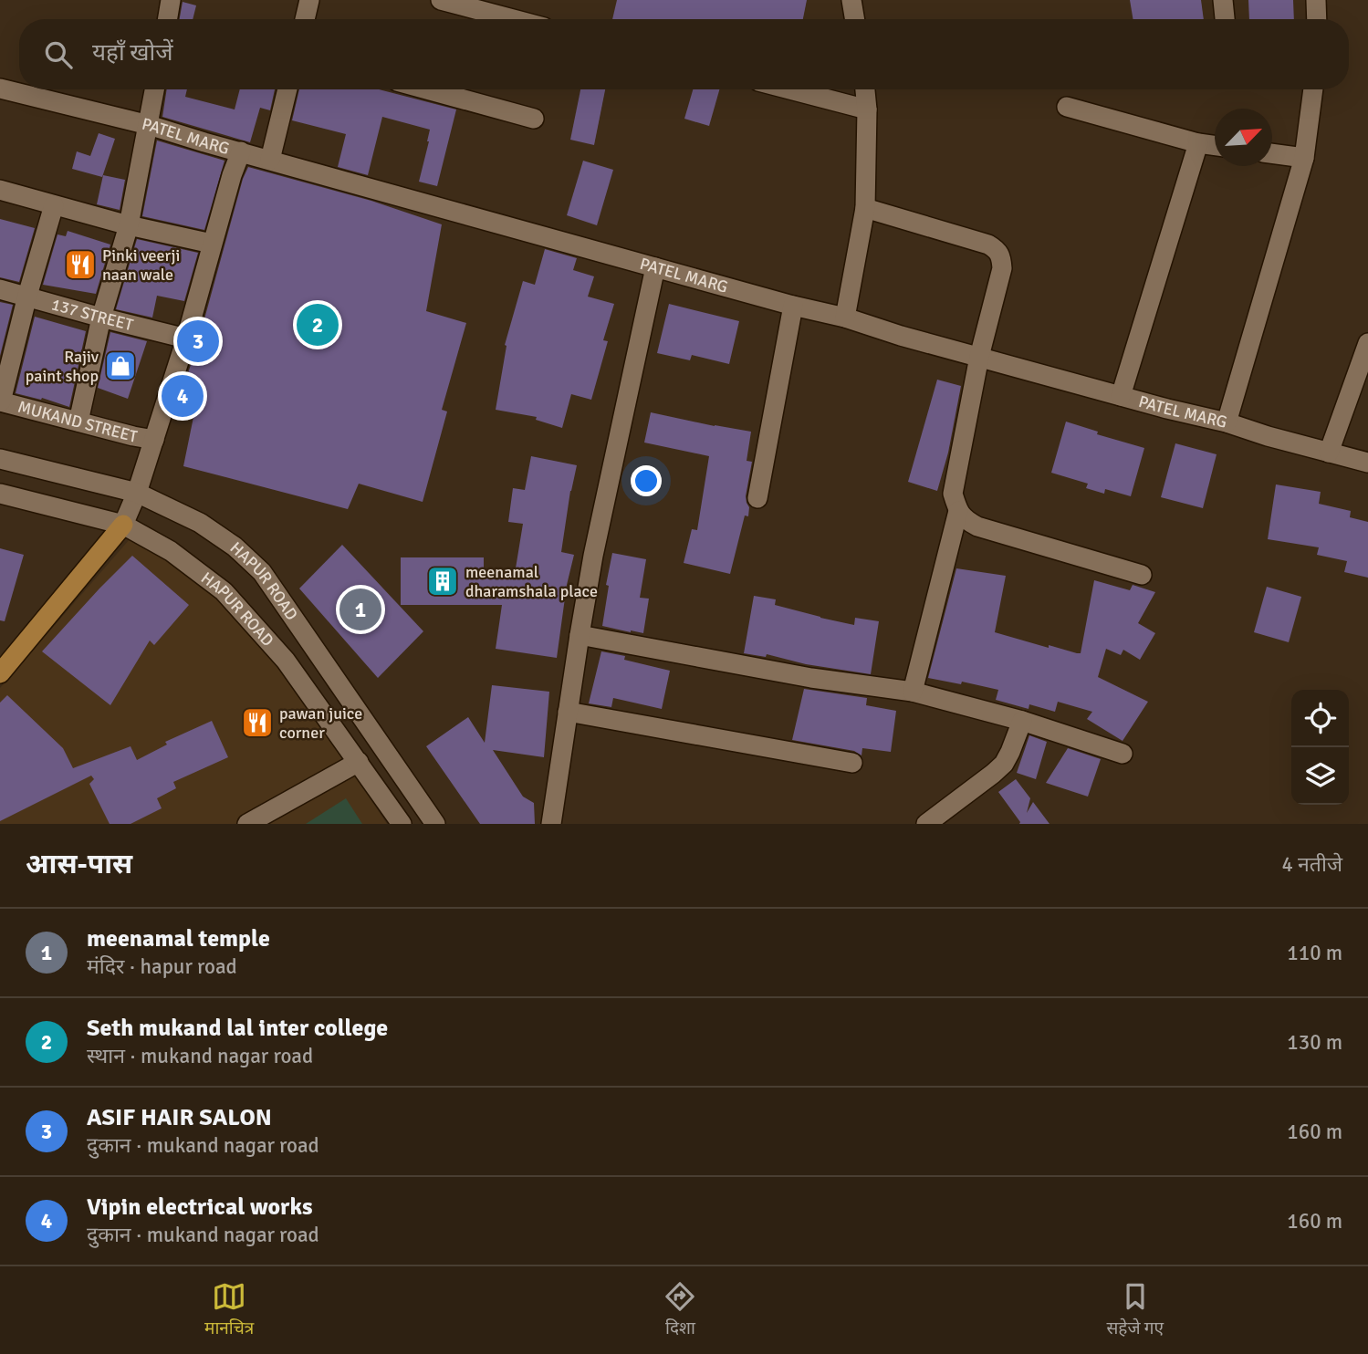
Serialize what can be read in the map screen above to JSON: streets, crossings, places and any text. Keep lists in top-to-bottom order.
{
  "streets": {
    "street": [
      "PATEL MARG",
      "137 STREET",
      "MUKAND STREET",
      "HAPUR ROAD"
    ]
  },
  "places": {
    "restaurant": ["Pinki veerji naan wale", "pawan juice corner"],
    "shop": ["Rajiv paint shop"],
    "building": ["meenamal dharamshala place"]
  },
  "north": "top right",
  "page": {
    "search": "यहाँ खोजें",
    "pins": [
      "2",
      "3",
      "4",
      "1"
    ],
    "heading": ["आस-पास", "4 नतीजे"],
    "list": [
      {
        "mark": "1",
        "name": "meenamal temple",
        "note": "मंदिर · hapur road",
        "value": "110 m"
      },
      {
        "mark": "2",
        "name": "Seth mukand lal inter college",
        "note": "स्थान · mukand nagar road",
        "value": "130 m"
      },
      {
        "mark": "3",
        "name": "ASIF HAIR SALON",
        "note": "दुकान · mukand nagar road",
        "value": "160 m"
      },
      {
        "mark": "4",
        "name": "Vipin electrical works",
        "note": "दुकान · mukand nagar road",
        "value": "160 m"
      }
    ],
    "nav": ["मानचित्र", "दिशा", "सहेजे गए"]
  }
}
